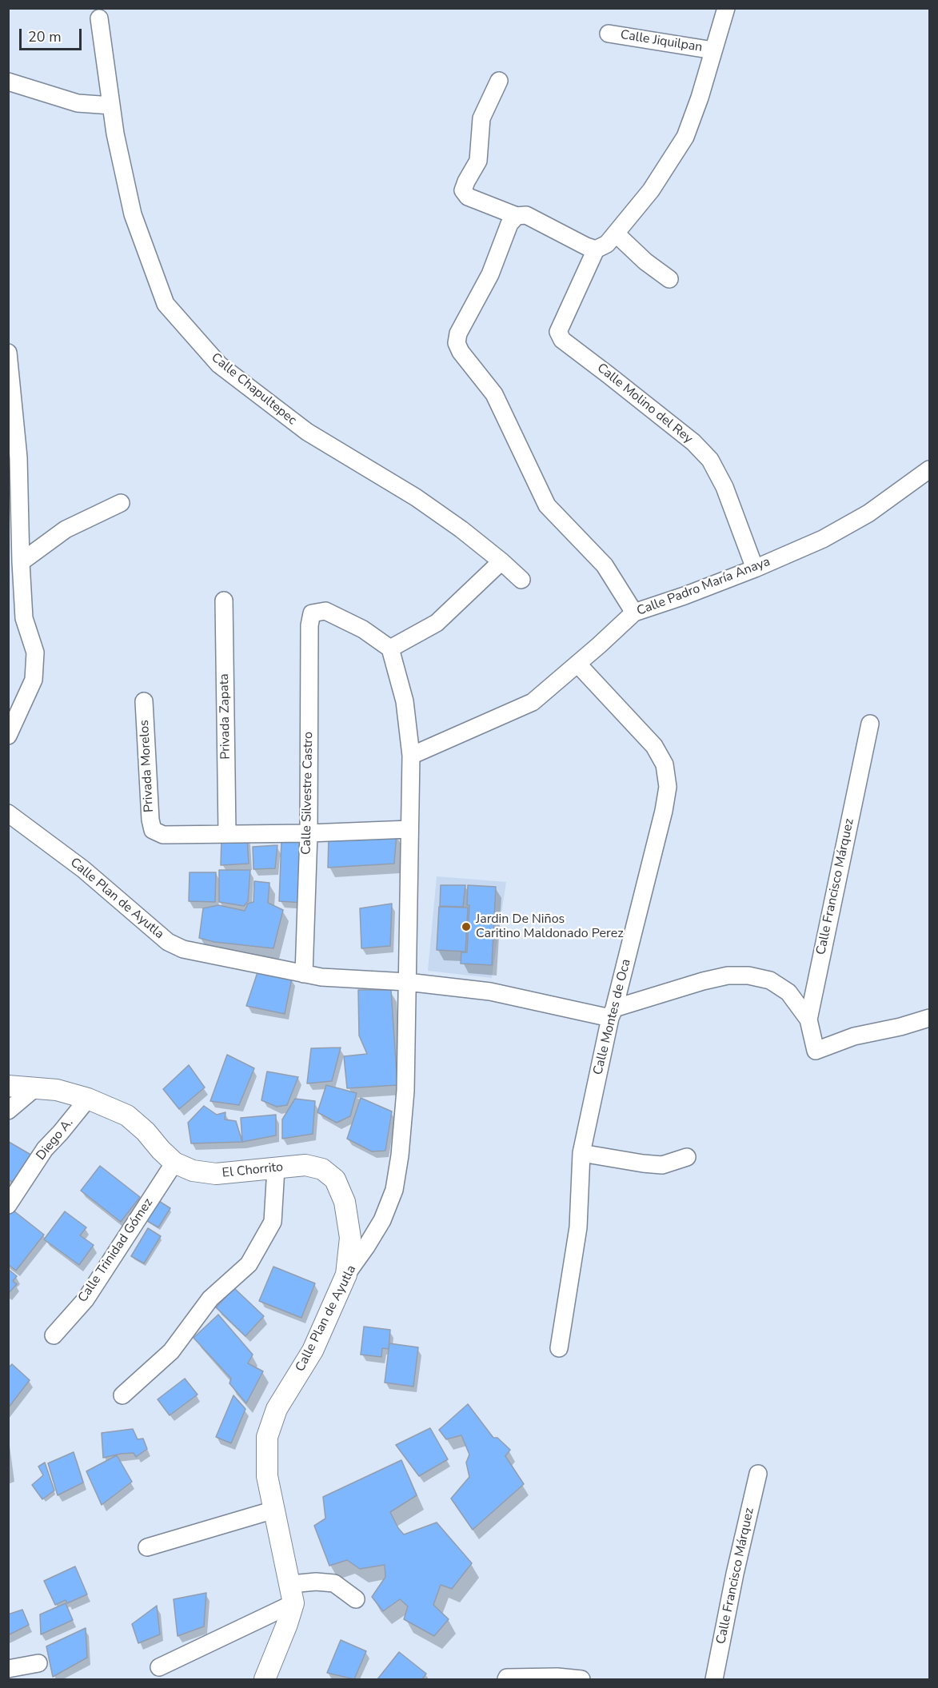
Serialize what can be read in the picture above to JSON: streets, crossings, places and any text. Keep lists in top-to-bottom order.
{
  "streets": {
    "street": [
      "Calle Jiquilpan",
      "Calle Chapultepec",
      "Calle Molino del Rey",
      "Calle Padro María Anaya",
      "Privada Zapata",
      "Privada Morelos",
      "Calle Silvestre Castro",
      "Calle Francisco Márquez",
      "Calle Plan de Ayutla",
      "Calle Montes de Oca",
      "Diego A.",
      "El Chorrito",
      "Calle Trinidad Gómez"
    ]
  },
  "crossings": [
    ["Calle Molino del Rey", "Calle Padro María Anaya"],
    ["Calle Padro María Anaya", "Calle Plan de Ayutla"],
    ["Calle Padro María Anaya", "Calle Montes de Oca"],
    ["Privada Zapata", "Privada Morelos"],
    ["Calle Silvestre Castro", "Calle Plan de Ayutla"],
    ["Calle Francisco Márquez", "Calle Plan de Ayutla"],
    ["Calle Plan de Ayutla", "Calle Montes de Oca"],
    ["Calle Plan de Ayutla", "El Chorrito"],
    ["Diego A.", "El Chorrito"],
    ["El Chorrito", "Calle Trinidad Gómez"]
  ],
  "places": ["Jardin De Niños Caritino Maldonado Perez"],
  "scale_bar": "20 m"
}
